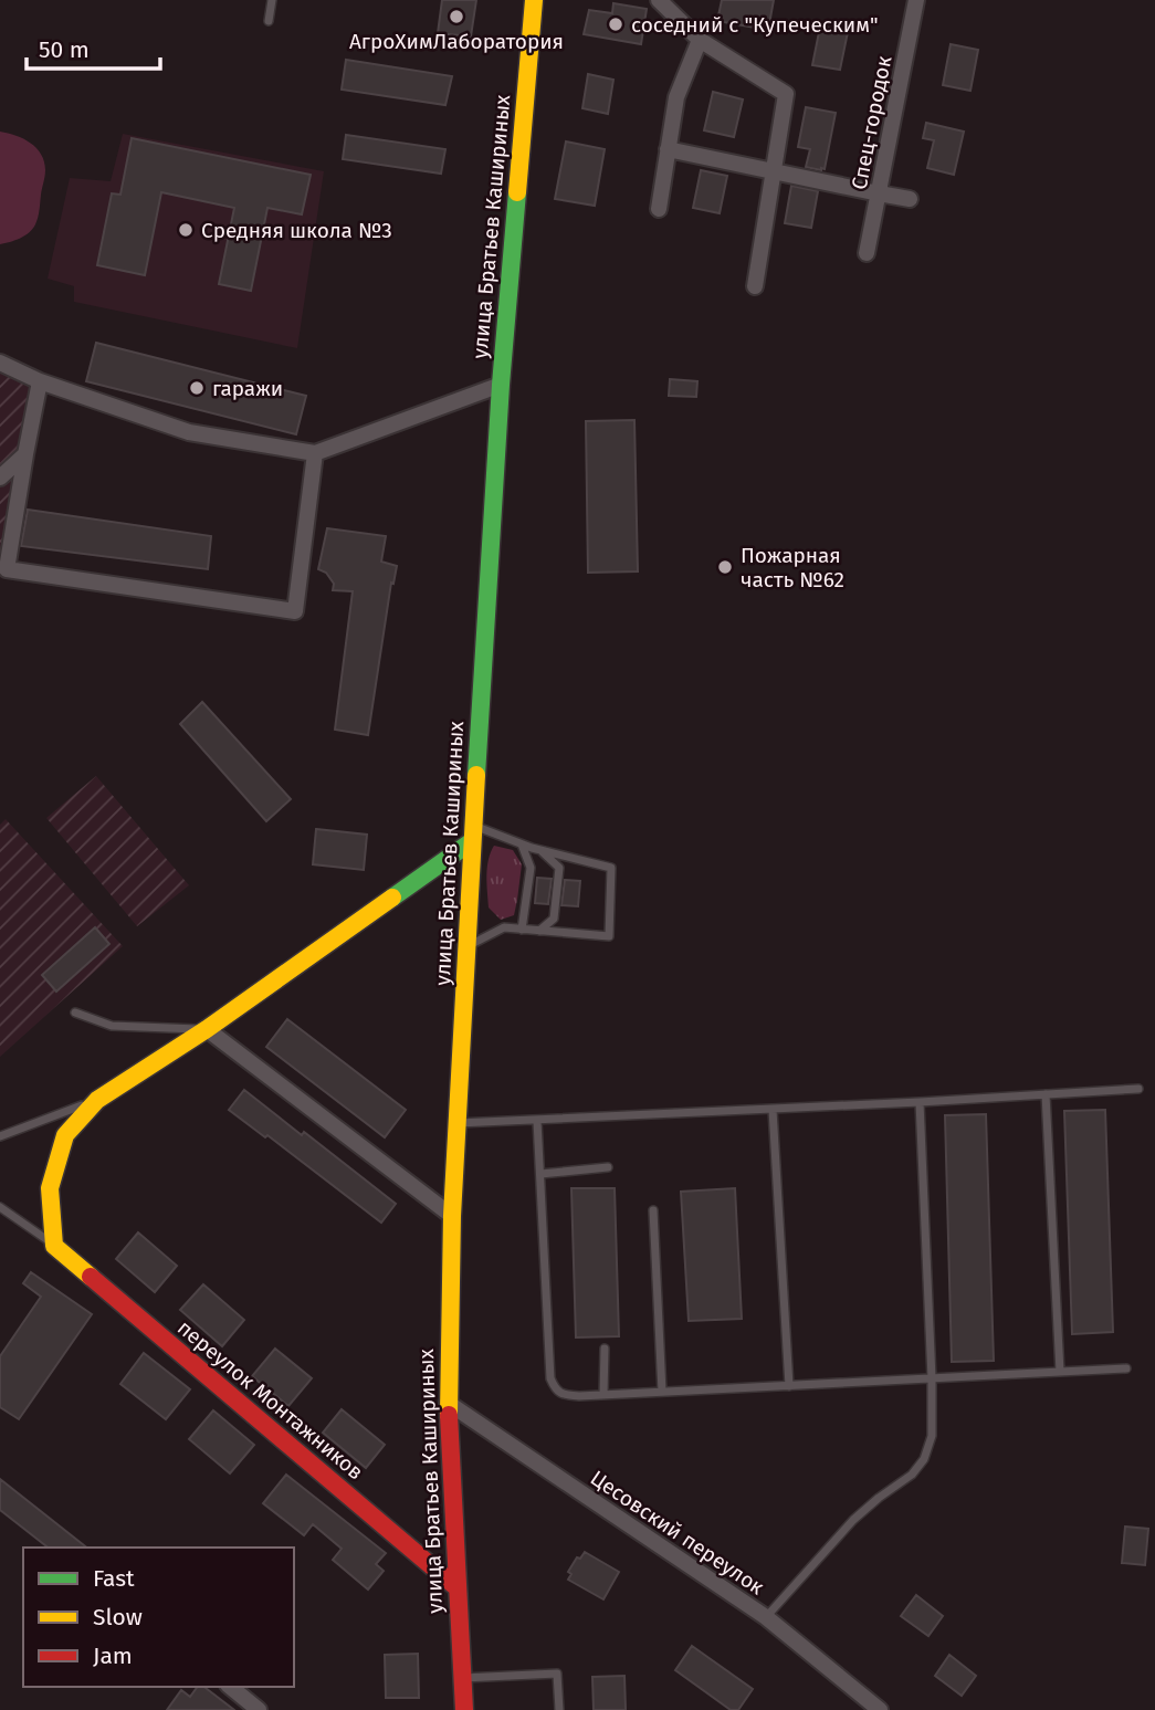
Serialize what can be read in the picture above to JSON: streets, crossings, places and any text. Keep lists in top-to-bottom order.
{
  "streets": {
    "main road": ["улица Братьев Кашириных", "переулок Монтажников"],
    "street": ["Спец-городок", "Цесовский переулок"]
  },
  "crossings": [
    ["улица Братьев Кашириных", "переулок Монтажников"],
    ["улица Братьев Кашириных", "Цесовский переулок"]
  ],
  "places": [
    "АгроХимЛаборатория",
    "соседний с \"Купеческим\"",
    "Средняя школа №3",
    "гаражи",
    "Пожарная часть №62"
  ],
  "legend": ["Fast", "Slow", "Jam"],
  "scale_bar": "50 m"
}
